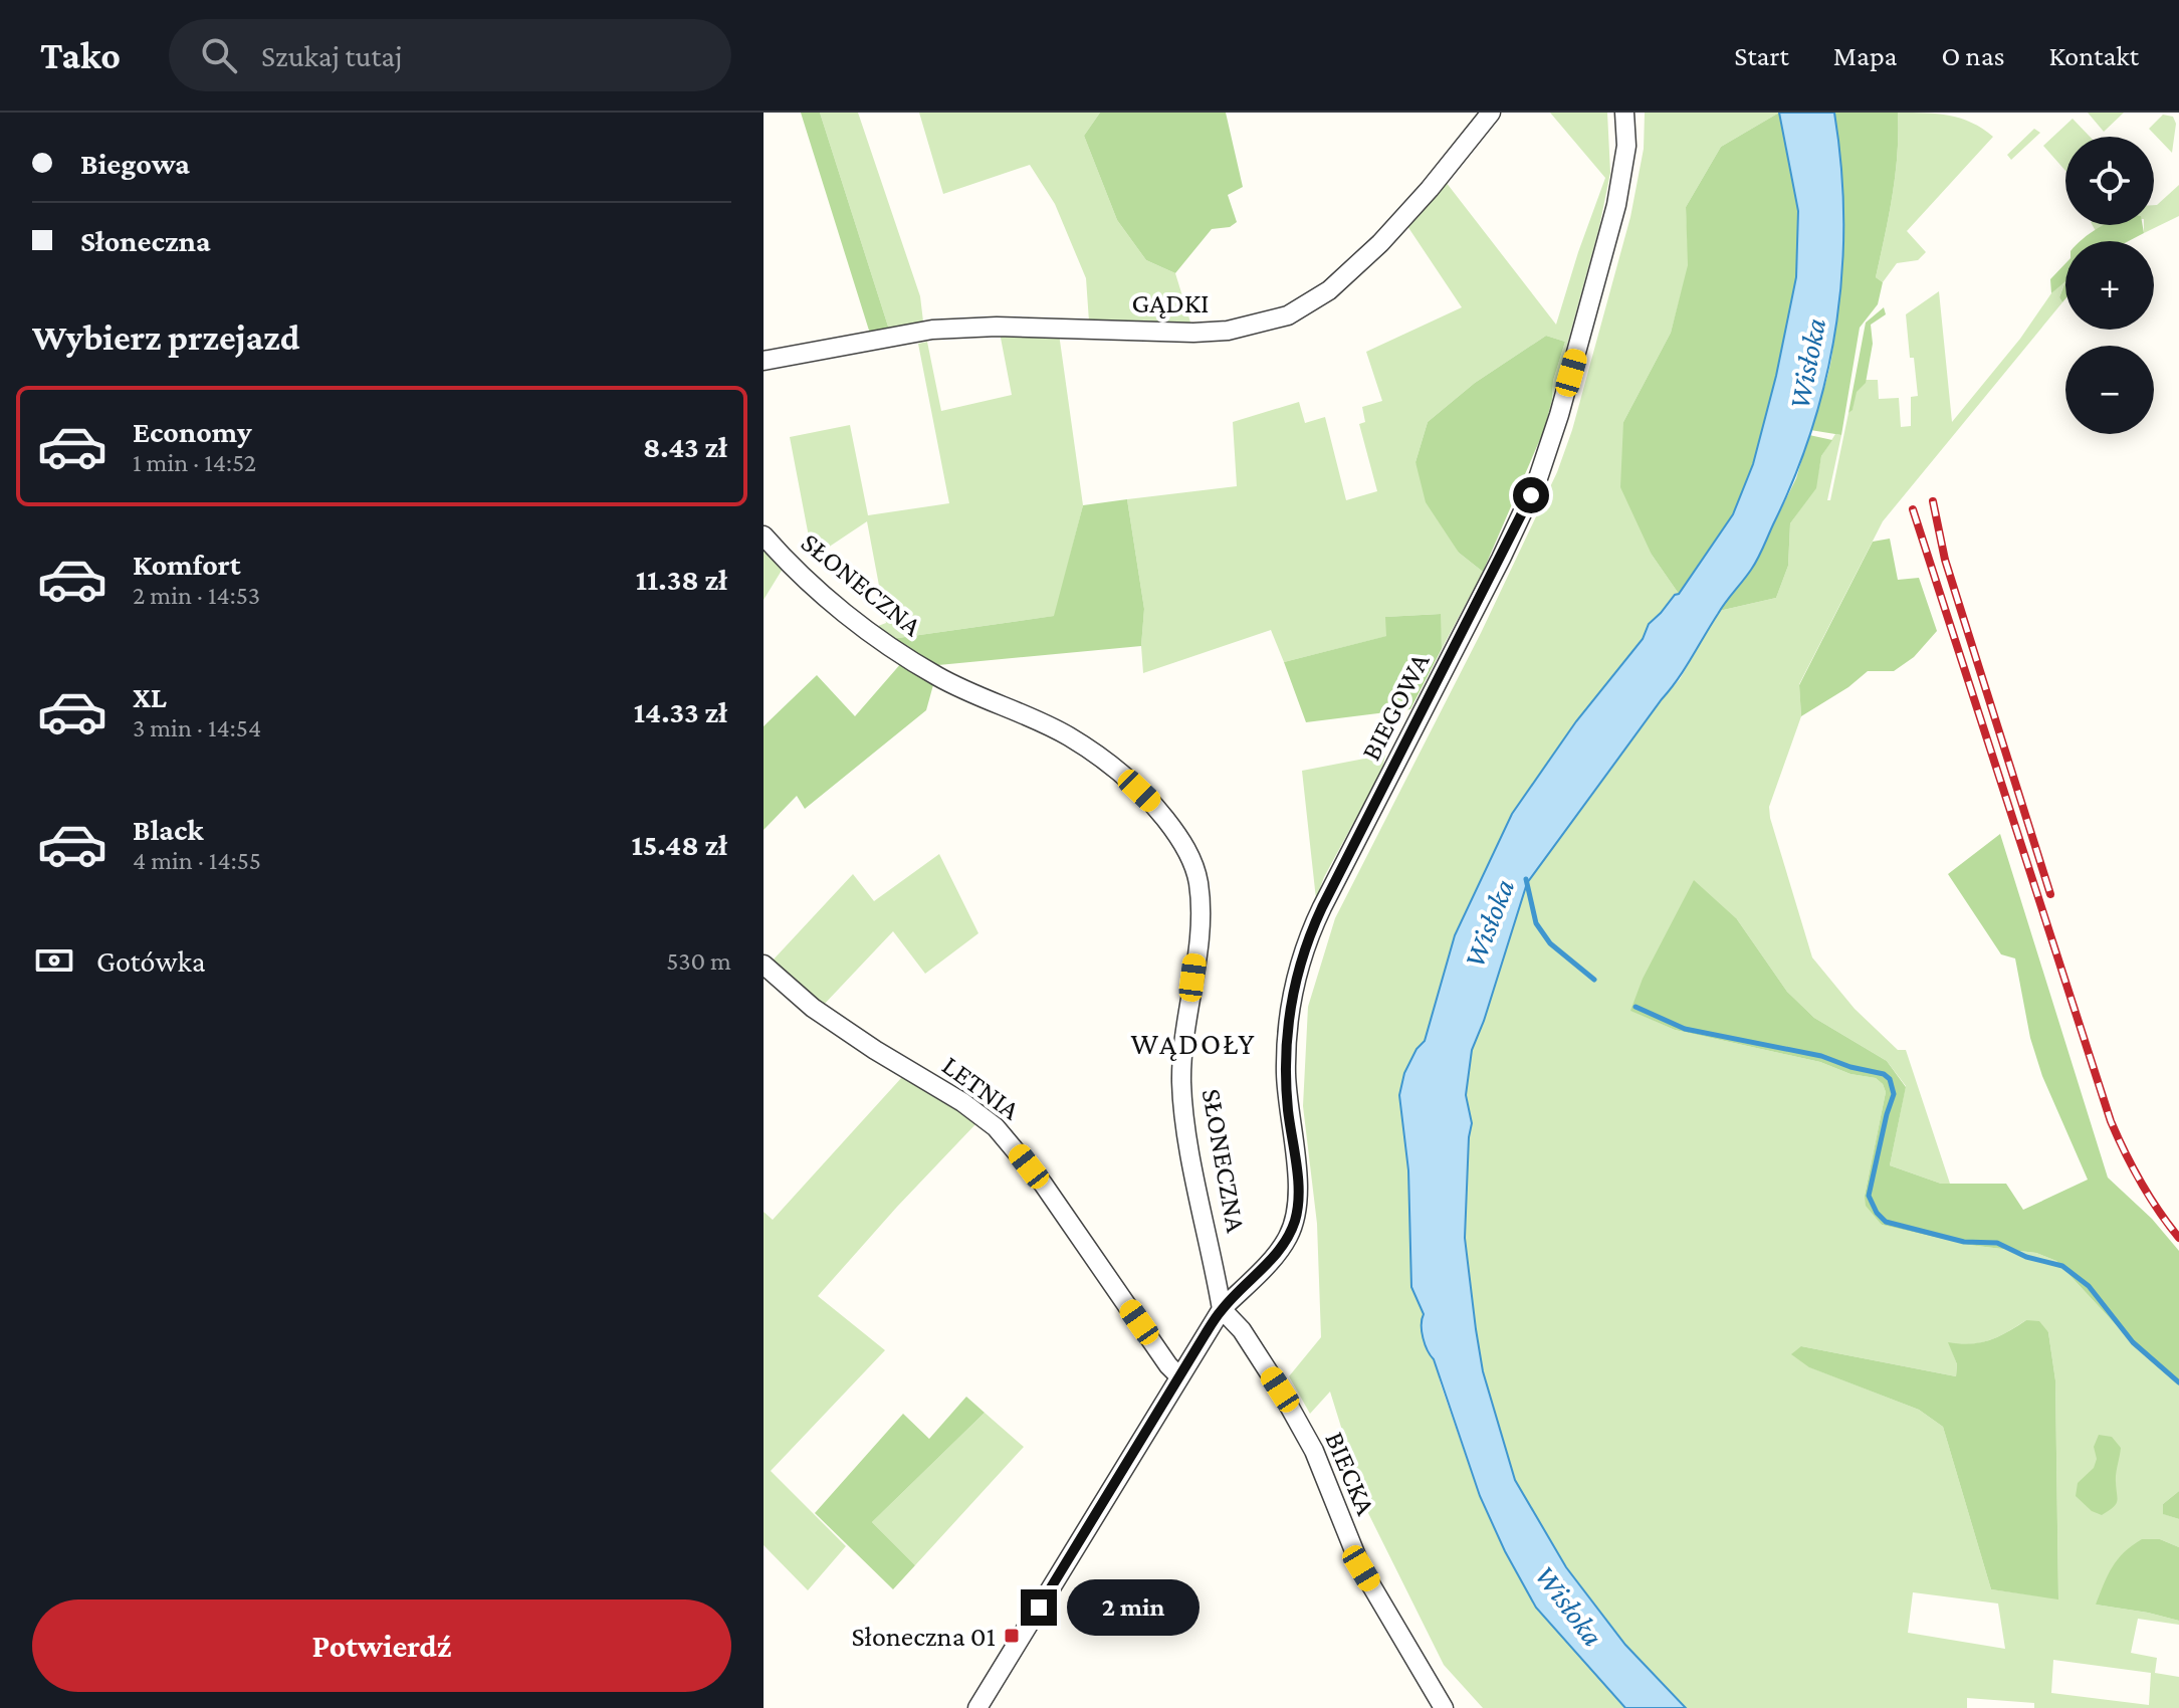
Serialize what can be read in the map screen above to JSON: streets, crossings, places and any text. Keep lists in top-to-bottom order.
{
  "streets": {
    "street": [
      "GĄDKI",
      "SŁONECZNA",
      "BIEGOWA",
      "LETNIA",
      "BIECKA"
    ]
  },
  "crossings": [
    ["SŁONECZNA", "BIEGOWA"],
    ["SŁONECZNA", "BIECKA"],
    ["BIEGOWA", "BIECKA"]
  ],
  "districts": ["WĄDOŁY"],
  "water": ["Wisłoka"],
  "places": {
    "transit": ["Słoneczna 01"]
  },
  "page": {
    "header": "Tako",
    "search": "Szukaj tutaj",
    "nav": [
      "Start",
      "Mapa",
      "O nas",
      "Kontakt"
    ],
    "banner": ["Biegowa", "Słoneczna"],
    "map_buttons": ["+", "−"],
    "heading": "Wybierz przejazd",
    "list": [
      {
        "name": "Economy",
        "note": "1 min · 14:52",
        "value": "8.43 zł"
      },
      {
        "name": "Komfort",
        "note": "2 min · 14:53",
        "value": "11.38 zł"
      },
      {
        "name": "XL",
        "note": "3 min · 14:54",
        "value": "14.33 zł"
      },
      {
        "name": "Black",
        "note": "4 min · 14:55",
        "value": "15.48 zł"
      }
    ],
    "pay": ["Gotówka", "530 m"],
    "bubble": "2 min",
    "buttons": "Potwierdź"
  }
}
